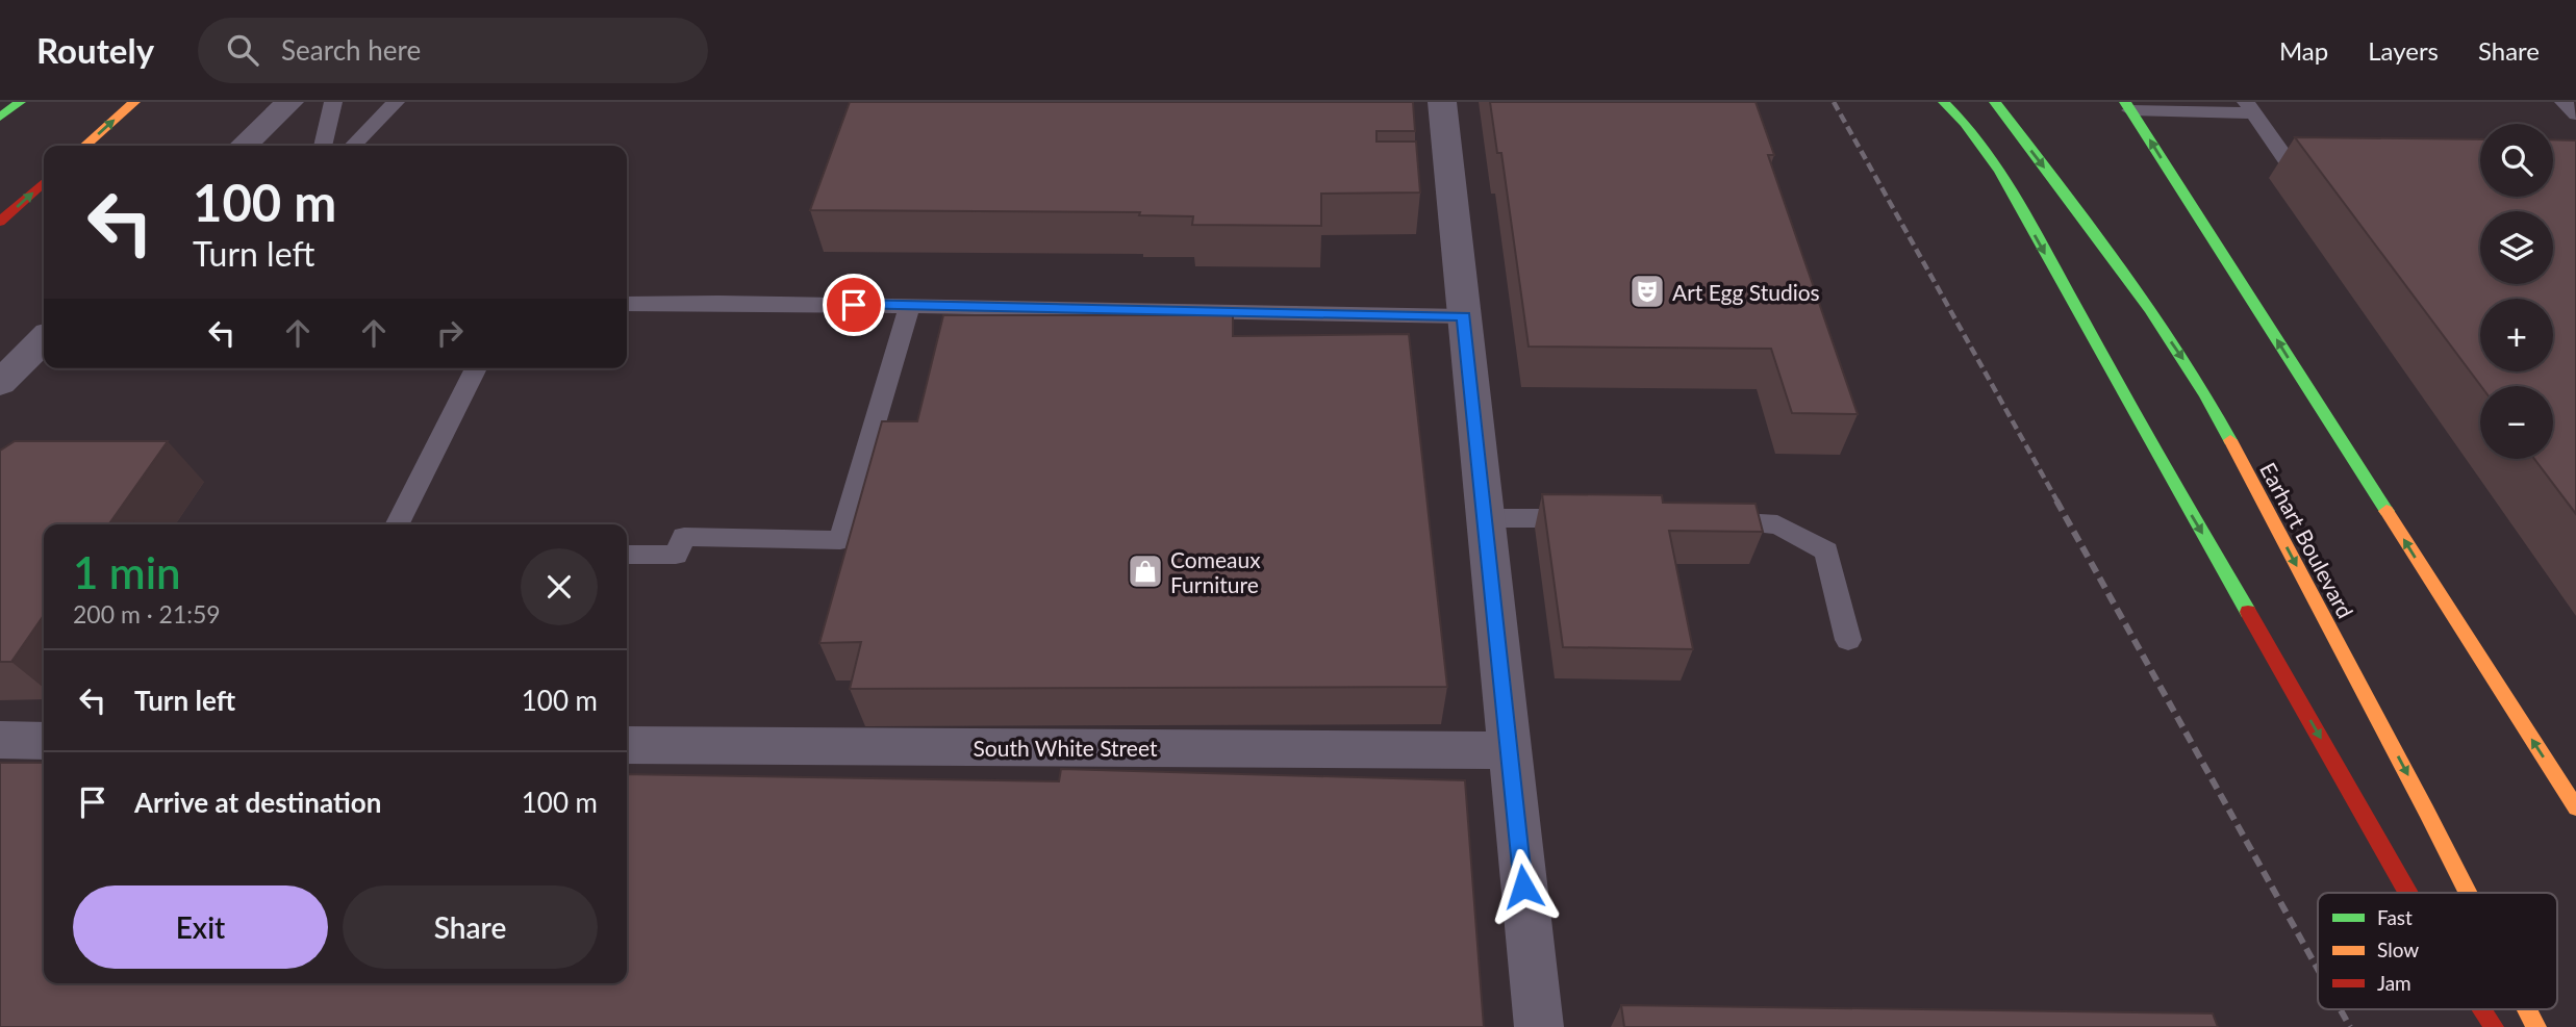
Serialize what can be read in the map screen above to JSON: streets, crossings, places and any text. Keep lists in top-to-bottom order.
{
  "streets": {
    "main road": ["Earhart Boulevard"],
    "street": ["South White Street"]
  },
  "places": {
    "theatre": ["Art Egg Studios"],
    "shop": ["Comeaux Furniture"]
  },
  "legend": ["Fast", "Slow", "Jam"],
  "page": {
    "header": "Routely",
    "search": "Search here",
    "nav": ["Map", "Layers", "Share"],
    "map_buttons": ["+", "−"],
    "turn": ["100 m", "Turn left"],
    "heading": ["1 min", "200 m · 21:59"],
    "list": [
      {
        "name": "Turn left",
        "value": "100 m"
      },
      {
        "name": "Arrive at destination",
        "value": "100 m"
      }
    ],
    "buttons": ["Exit", "Share"]
  }
}
